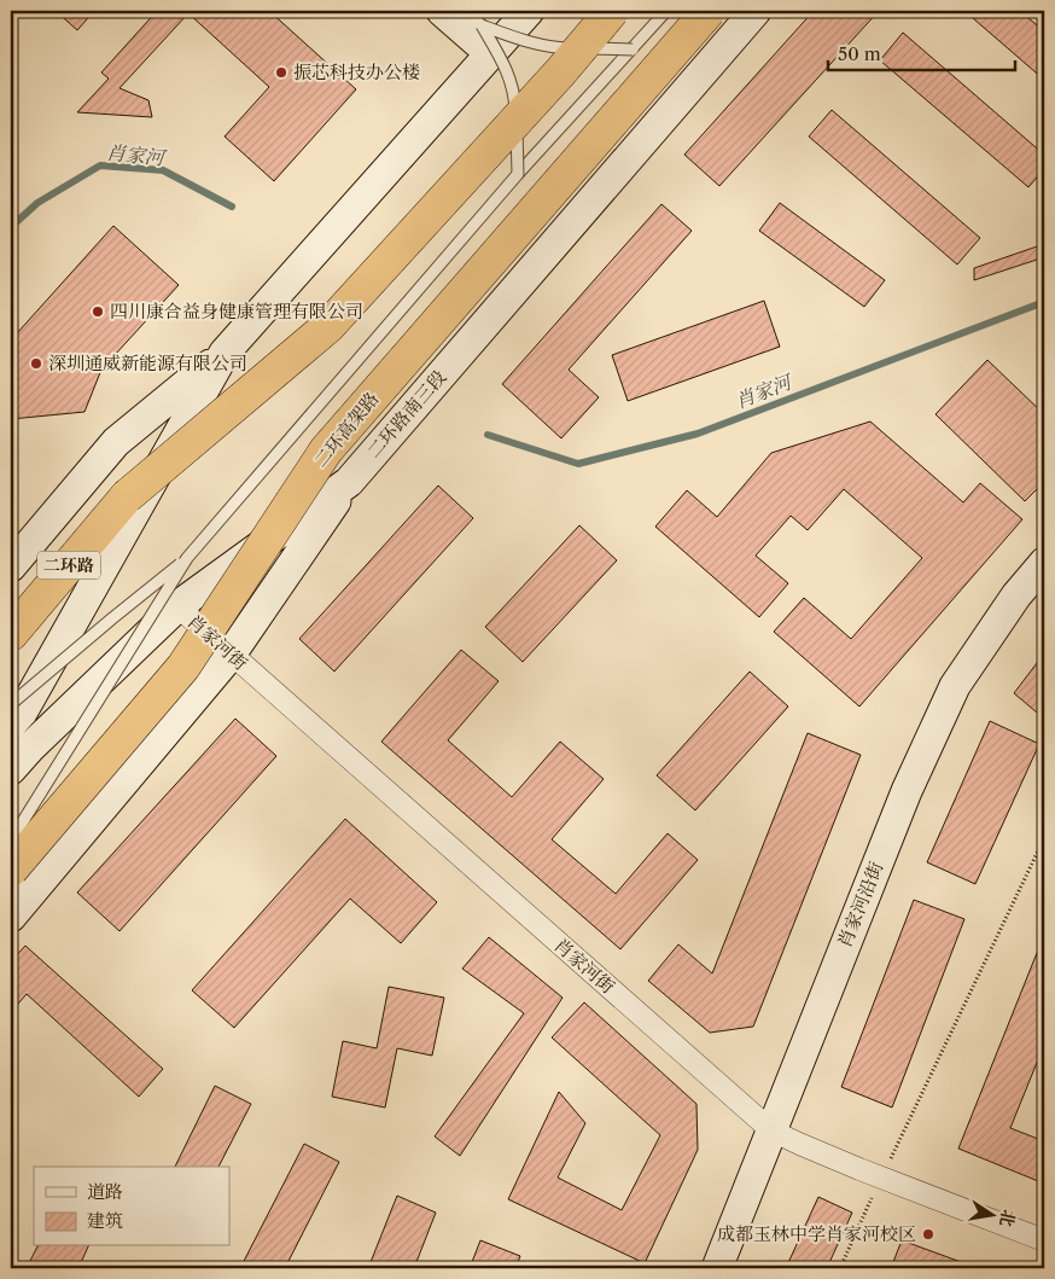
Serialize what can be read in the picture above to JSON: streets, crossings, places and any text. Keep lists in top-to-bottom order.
{
  "streets": {
    "highway": ["二环高架路", "二环路"],
    "main road": ["二环路南三段", "肖家河沿街"],
    "street": ["肖家河街"]
  },
  "crossings": [
    ["二环路南三段", "肖家河街"],
    ["肖家河街", "肖家河沿街"]
  ],
  "water": ["肖家河"],
  "places": [
    "振芯科技办公楼",
    "四川康合益身健康管理有限公司",
    "深圳通威新能源有限公司",
    "成都玉林中学肖家河校区"
  ],
  "legend": ["道路", "建筑"],
  "scale_bar": "50 m",
  "north": "right"
}
